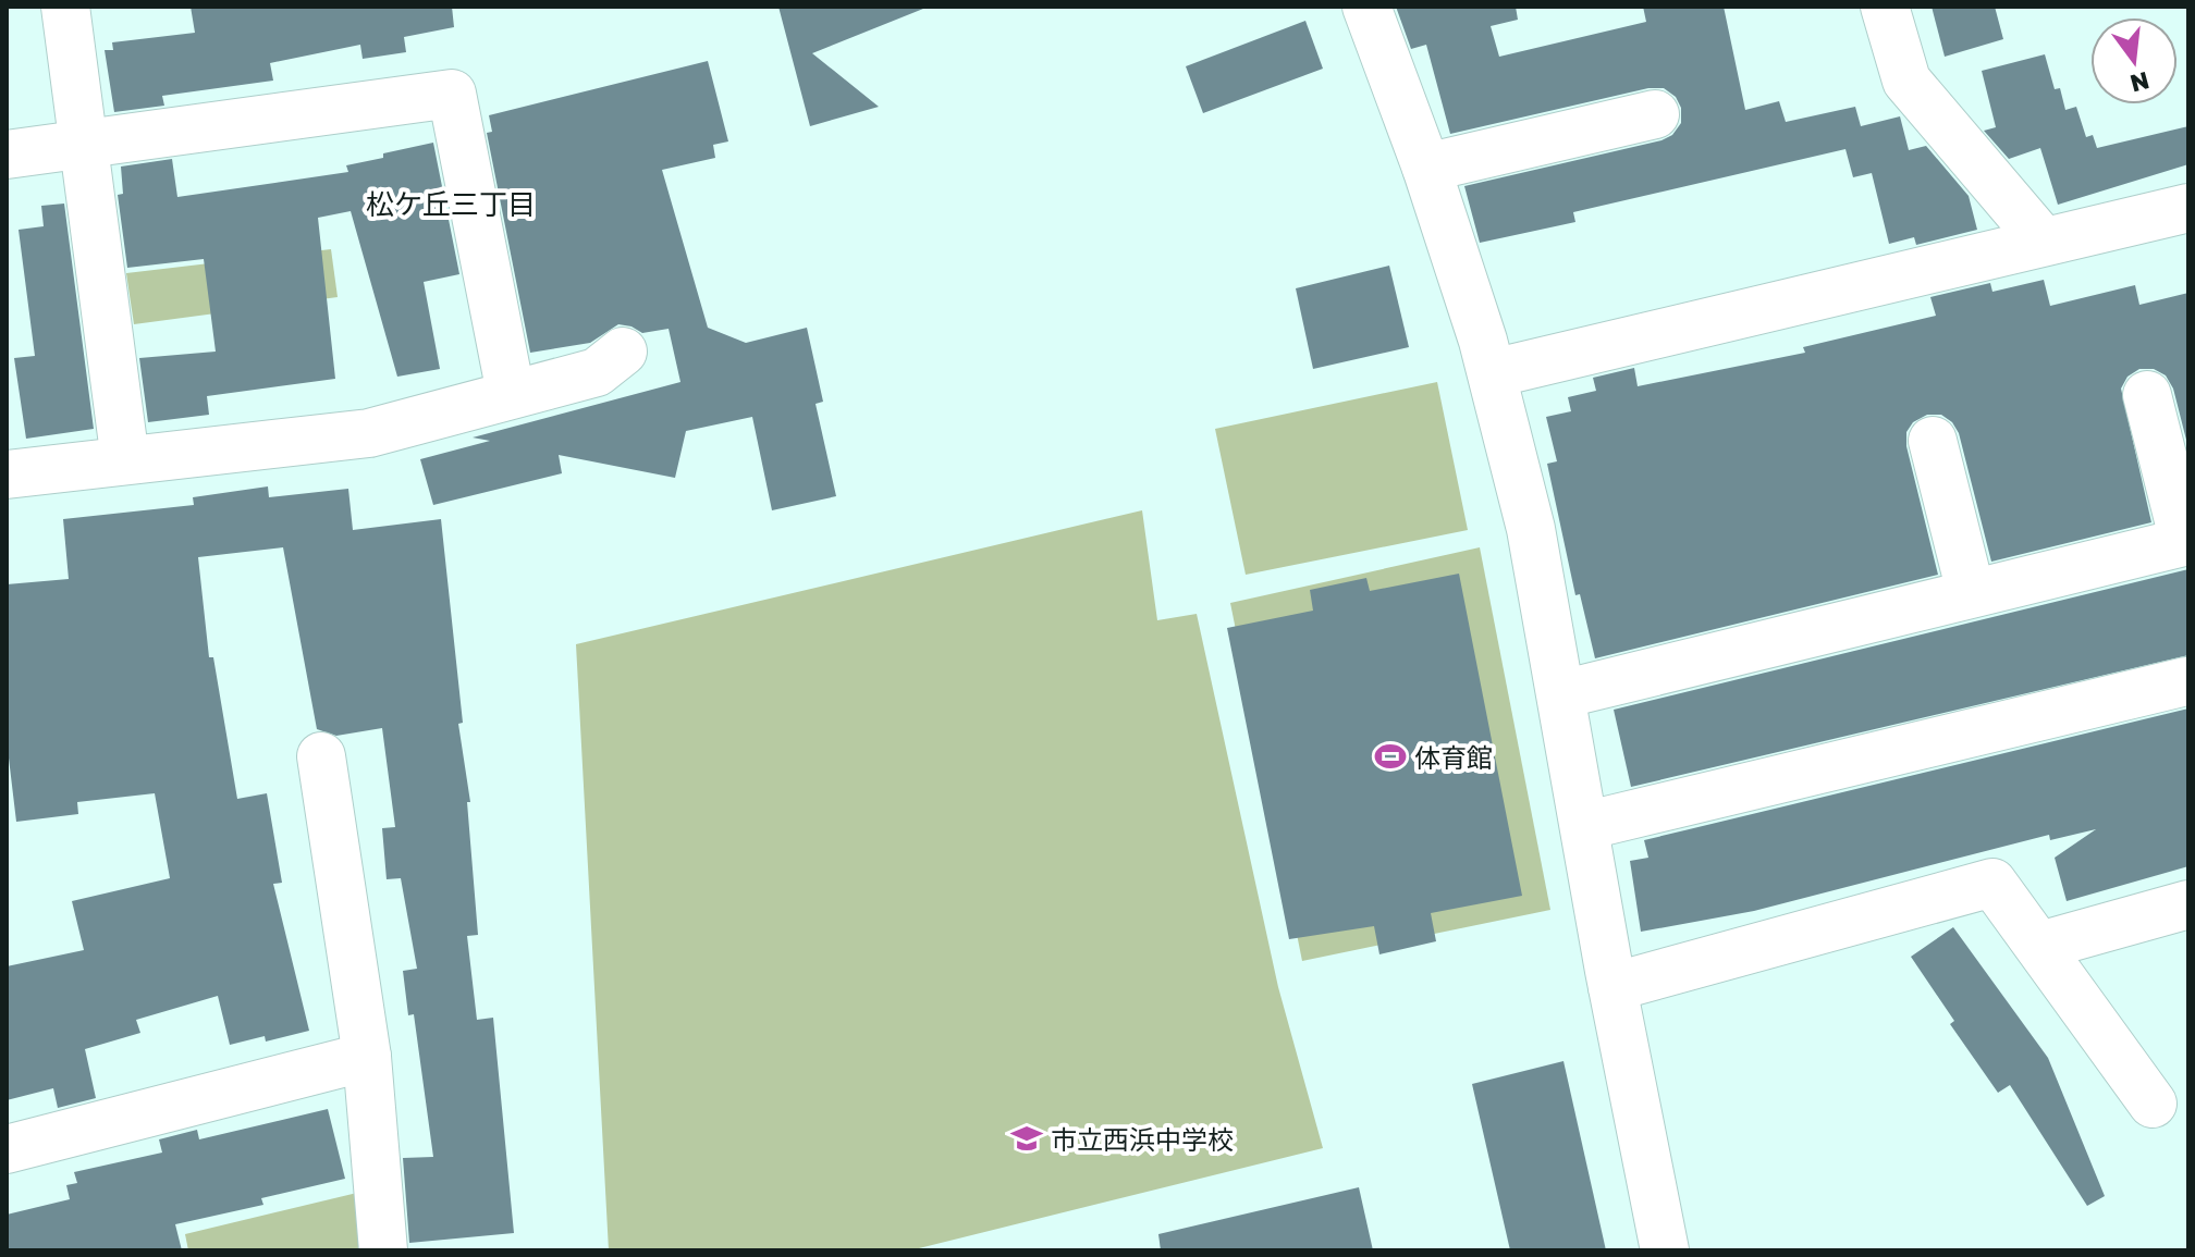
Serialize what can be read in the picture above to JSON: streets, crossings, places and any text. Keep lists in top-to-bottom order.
{
  "districts": ["松ケ丘三丁目"],
  "places": {
    "sports": ["体育館"],
    "school or university": ["市立西浜中学校"]
  },
  "north": "bottom"
}
